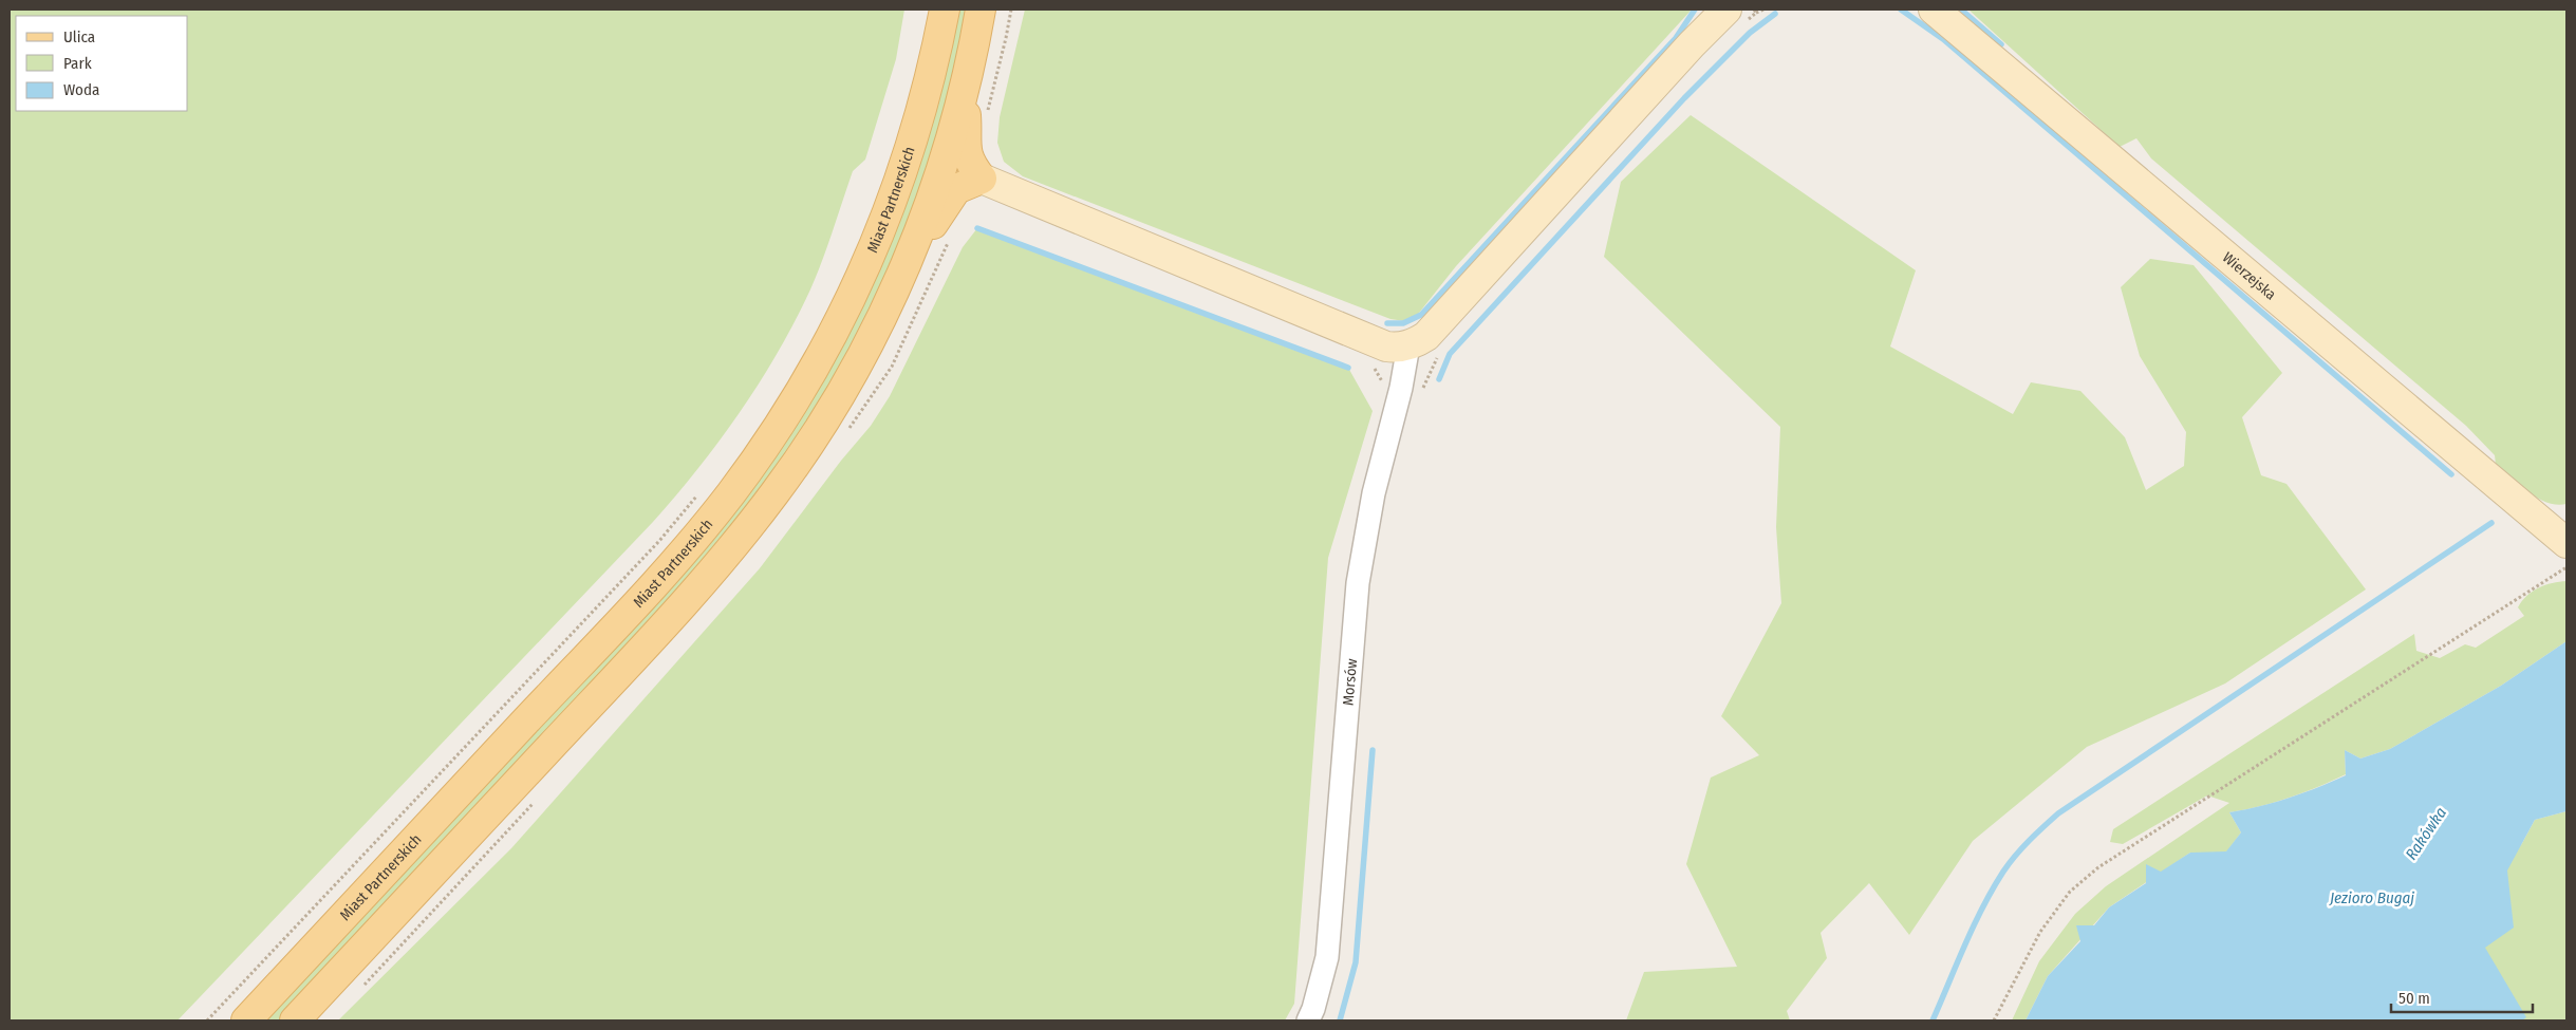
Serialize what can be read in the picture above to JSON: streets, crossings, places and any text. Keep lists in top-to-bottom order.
{
  "streets": {
    "main road": ["Miast Partnerskich"],
    "street": ["Wierzejska", "Morsów"]
  },
  "water": ["Rakówka", "Jezioro Bugaj"],
  "legend": ["Ulica", "Park", "Woda"],
  "scale_bar": "50 m"
}
